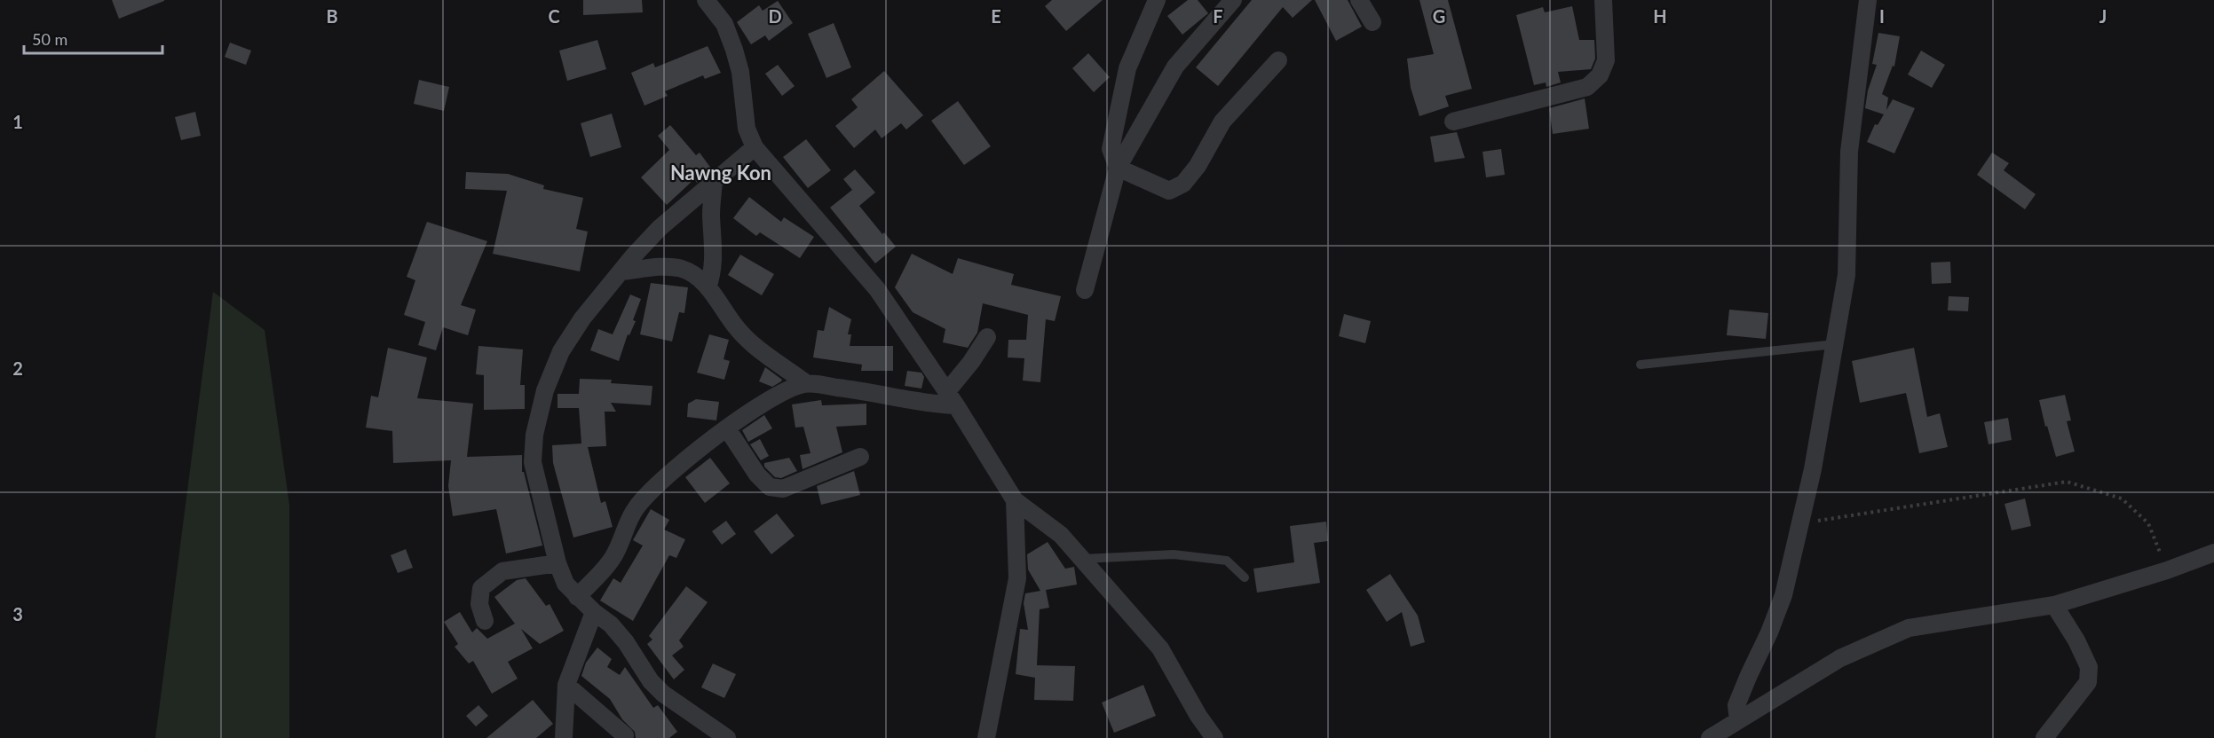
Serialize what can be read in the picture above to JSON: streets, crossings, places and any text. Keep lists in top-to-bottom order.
{
  "districts": ["Nawng Kon"],
  "scale_bar": "50 m",
  "grid": {
    "columns": [
      "B",
      "C",
      "D",
      "E",
      "F",
      "G",
      "H",
      "I",
      "J"
    ],
    "rows": ["1", "2", "3"]
  }
}
